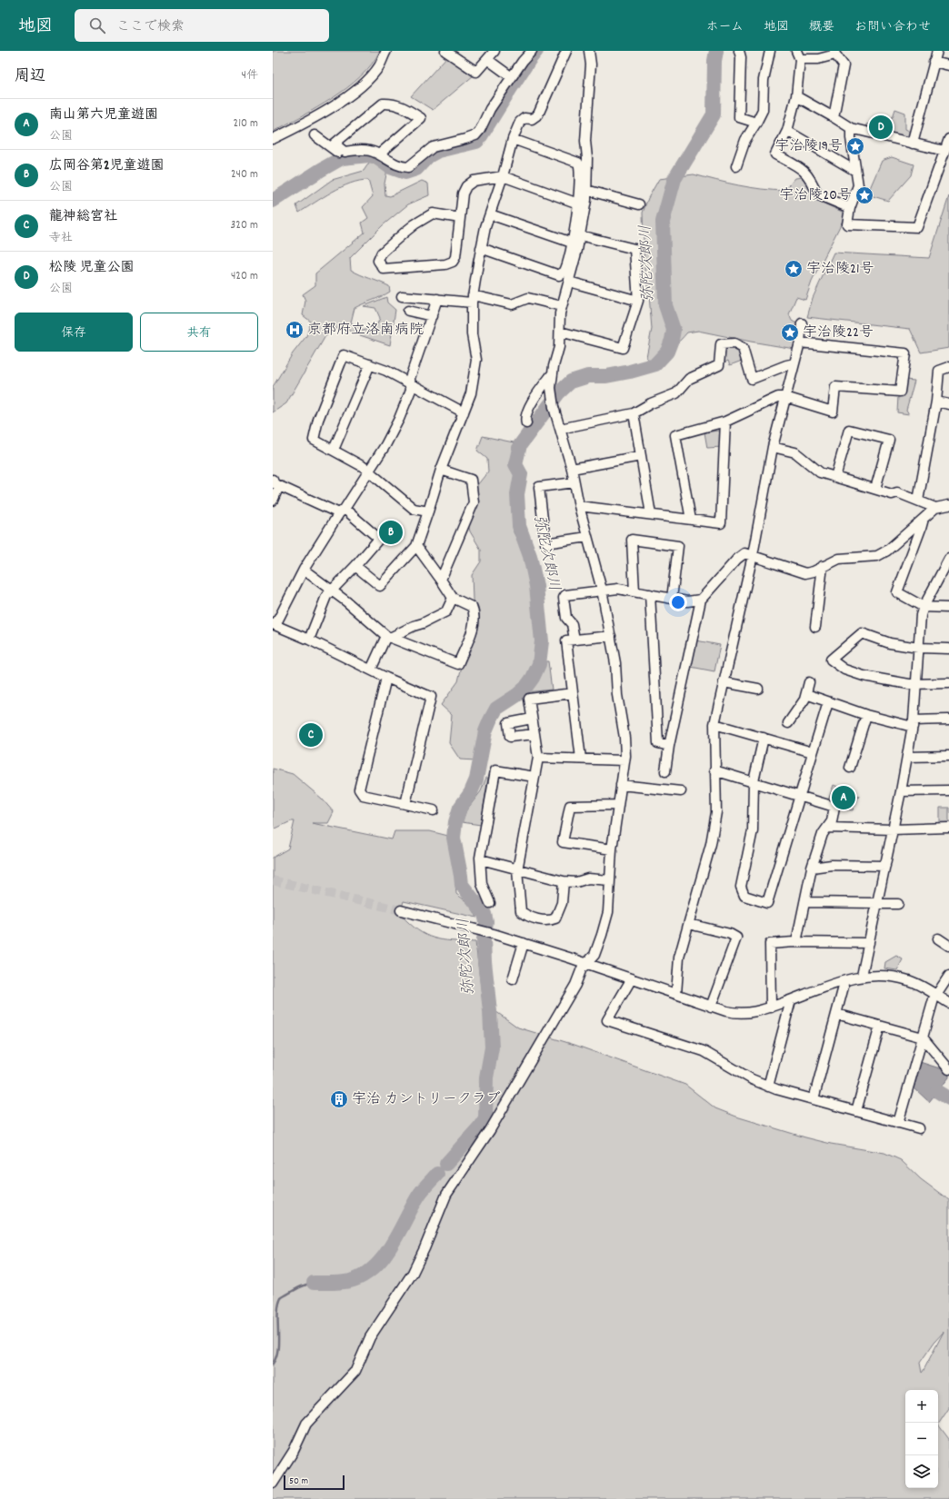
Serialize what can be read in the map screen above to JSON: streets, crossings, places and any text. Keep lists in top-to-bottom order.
{
  "water": ["弥陀次郎川"],
  "places": {
    "place": [
      "宇治陵19号",
      "宇治陵20号",
      "宇治陵21号",
      "宇治陵22号"
    ],
    "hospital": ["京都府立洛南病院"],
    "building": ["宇治 カントリークラブ"]
  },
  "scale_bar": "50 m",
  "page": {
    "header": "地図",
    "search": "ここで検索",
    "nav": [
      "ホーム",
      "地図",
      "概要",
      "お問い合わせ"
    ],
    "heading": ["周辺", "4件"],
    "list": [
      {
        "mark": "A",
        "name": "南山第六児童遊園",
        "note": "公園",
        "value": "210 m"
      },
      {
        "mark": "B",
        "name": "広岡谷第2児童遊園",
        "note": "公園",
        "value": "240 m"
      },
      {
        "mark": "C",
        "name": "龍神総宮社",
        "note": "寺社",
        "value": "320 m"
      },
      {
        "mark": "D",
        "name": "松陵 児童公園",
        "note": "公園",
        "value": "420 m"
      }
    ],
    "pins": [
      "D",
      "B",
      "C",
      "A"
    ],
    "buttons": ["保存", "共有"],
    "map_buttons": ["+", "−"],
    "scale": "50 m"
  }
}
